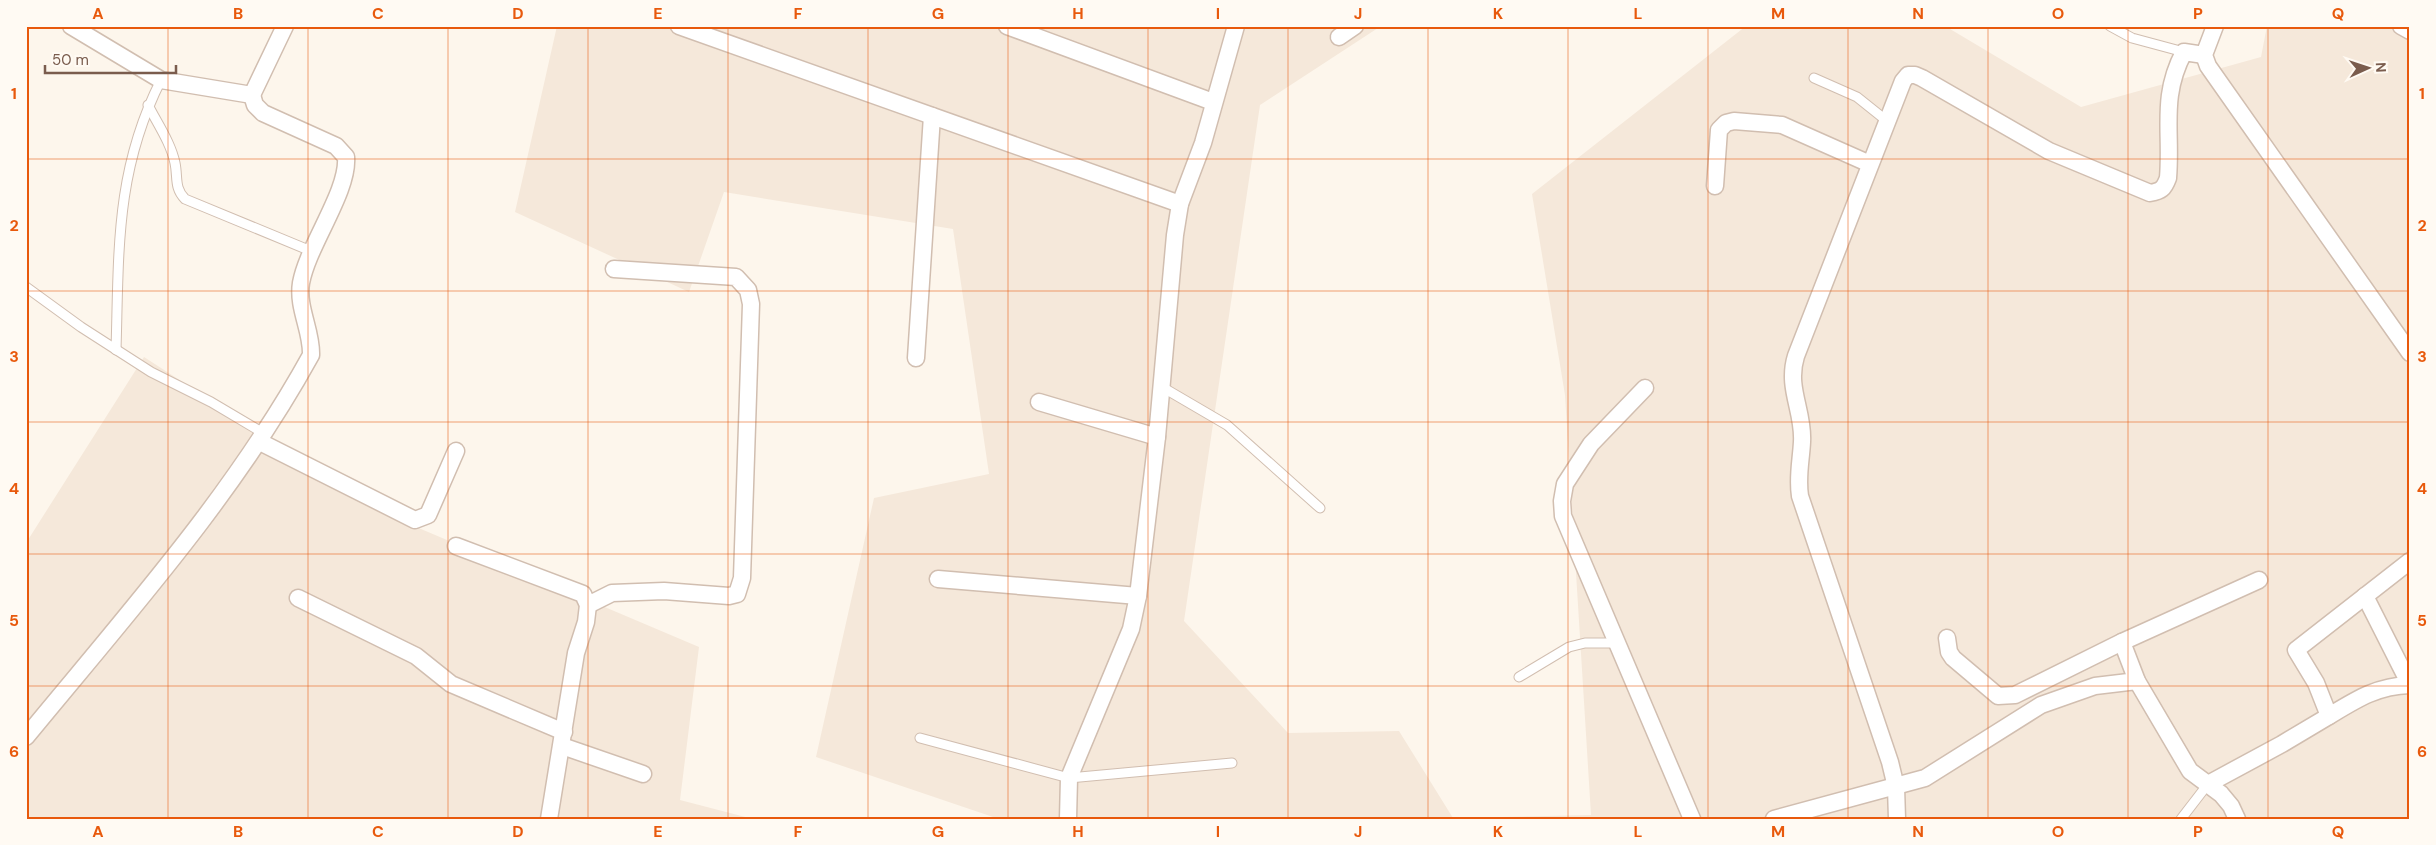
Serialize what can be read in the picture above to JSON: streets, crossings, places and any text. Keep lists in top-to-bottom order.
{
  "scale_bar": "50 m",
  "north": "right",
  "grid": {
    "columns": [
      "A",
      "B",
      "C",
      "D",
      "E",
      "F",
      "G",
      "H",
      "I",
      "J",
      "K",
      "L",
      "M",
      "N",
      "O",
      "P",
      "Q"
    ],
    "rows": [
      "1",
      "2",
      "3",
      "4",
      "5",
      "6"
    ]
  }
}
